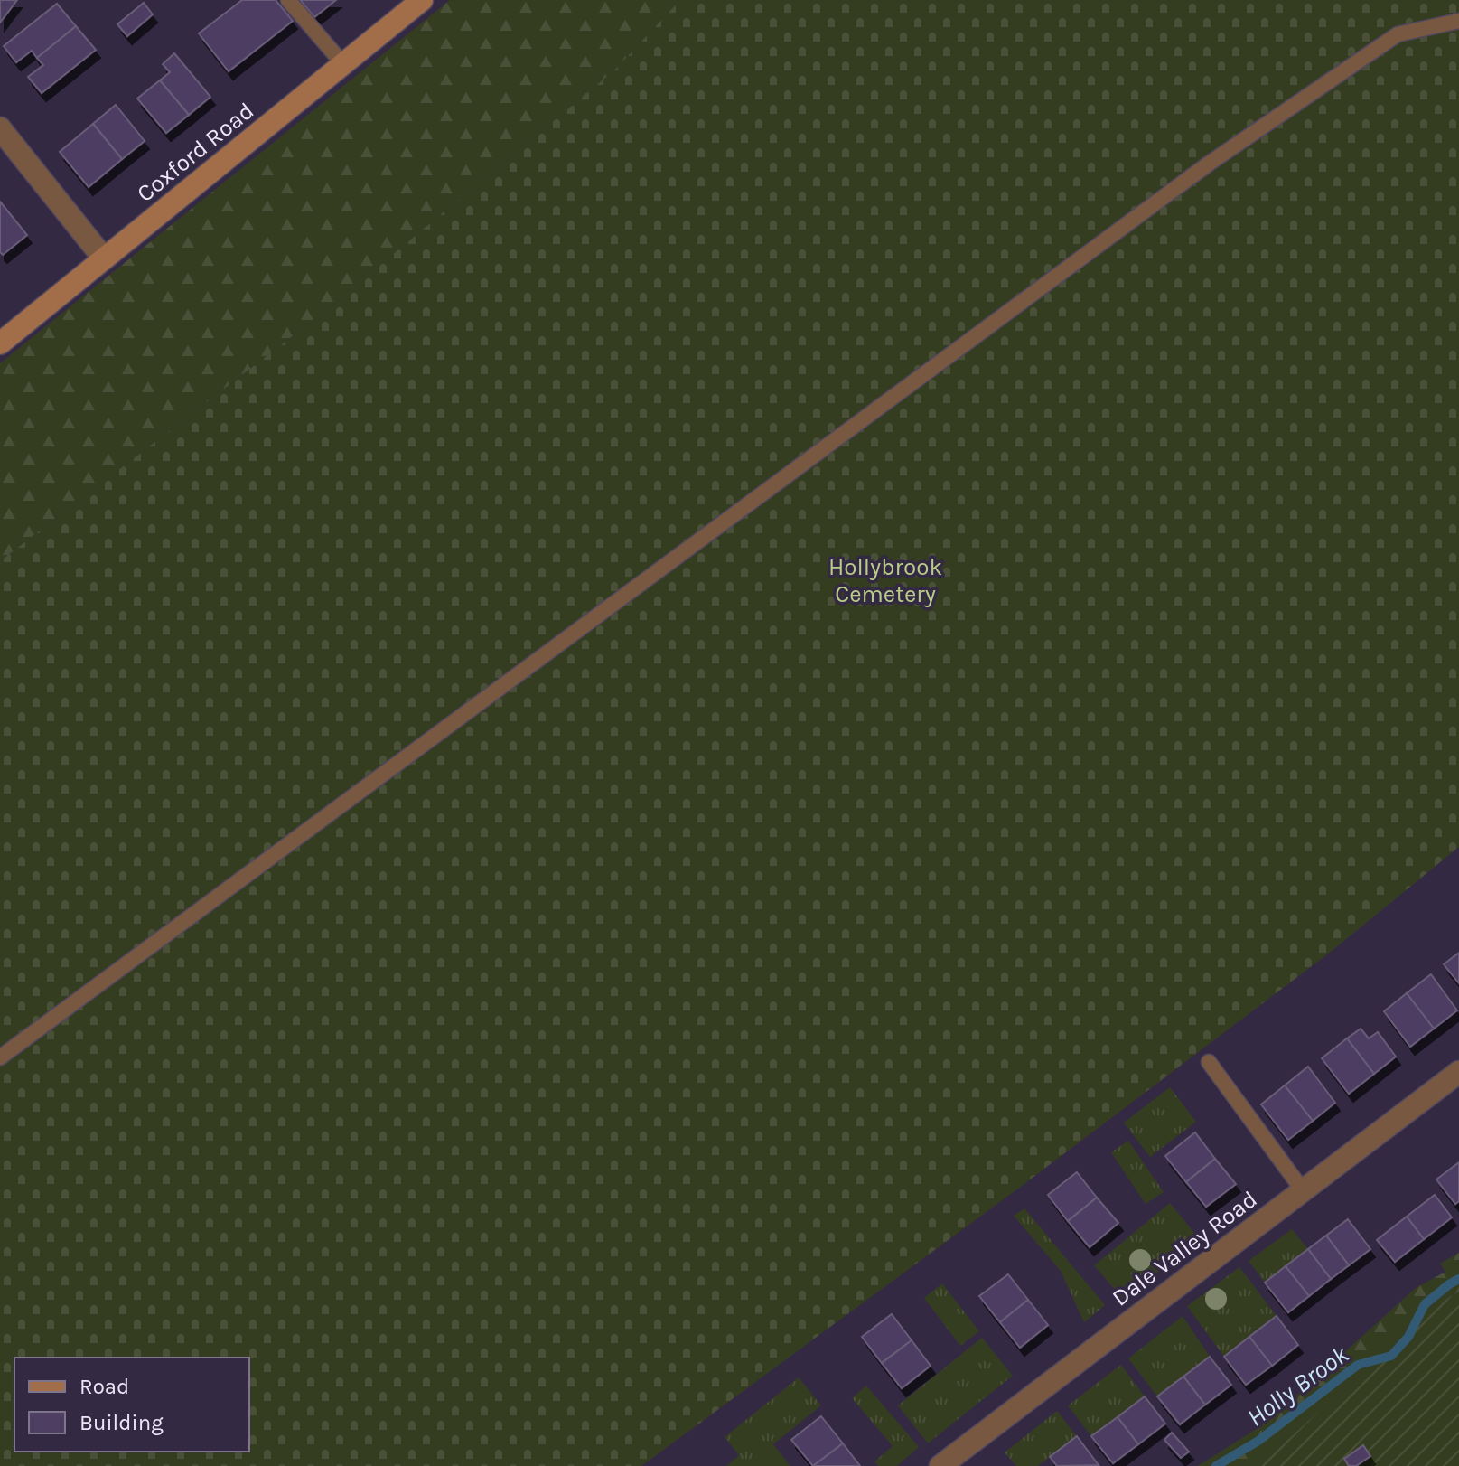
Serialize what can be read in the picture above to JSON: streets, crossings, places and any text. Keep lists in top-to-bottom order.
{
  "streets": {
    "street": ["Coxford Road", "Dale Valley Road"]
  },
  "water": ["Holly Brook"],
  "parks": ["Hollybrook Cemetery"],
  "legend": ["Road", "Building"]
}
